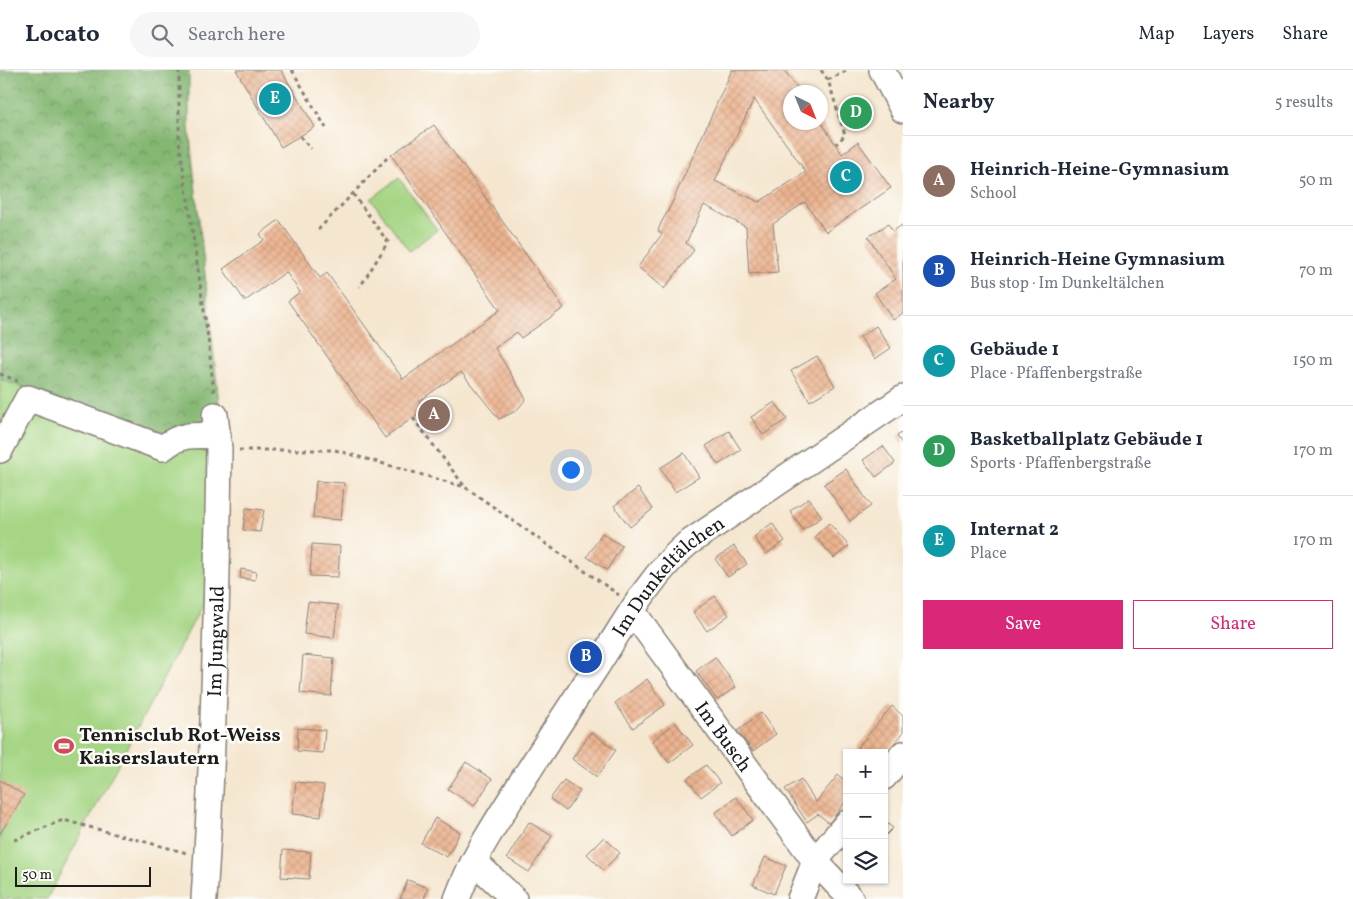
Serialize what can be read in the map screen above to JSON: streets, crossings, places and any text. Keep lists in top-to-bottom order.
{
  "streets": {
    "street": ["Im Dunkeltälchen", "Im Jungwald", "Im Busch"]
  },
  "crossings": [
    ["Im Dunkeltälchen", "Im Busch"]
  ],
  "places": {
    "sports": ["Tennisclub Rot-Weiss Kaiserslautern"]
  },
  "scale_bar": "50 m",
  "north": "bottom right",
  "page": {
    "header": "Locato",
    "search": "Search here",
    "nav": ["Map", "Layers", "Share"],
    "heading": ["Nearby", "5 results"],
    "pins": [
      "E",
      "D",
      "C",
      "A",
      "B"
    ],
    "list": [
      {
        "mark": "A",
        "name": "Heinrich-Heine-Gymnasium",
        "note": "School",
        "value": "50 m"
      },
      {
        "mark": "B",
        "name": "Heinrich-Heine Gymnasium",
        "note": "Bus stop · Im Dunkeltälchen",
        "value": "70 m"
      },
      {
        "mark": "C",
        "name": "Gebäude 1",
        "note": "Place · Pfaffenbergstraße",
        "value": "150 m"
      },
      {
        "mark": "D",
        "name": "Basketballplatz Gebäude 1",
        "note": "Sports · Pfaffenbergstraße",
        "value": "170 m"
      },
      {
        "mark": "E",
        "name": "Internat 2",
        "note": "Place",
        "value": "170 m"
      }
    ],
    "buttons": ["Save", "Share"],
    "map_buttons": ["+", "−"],
    "scale": "50 m"
  }
}
